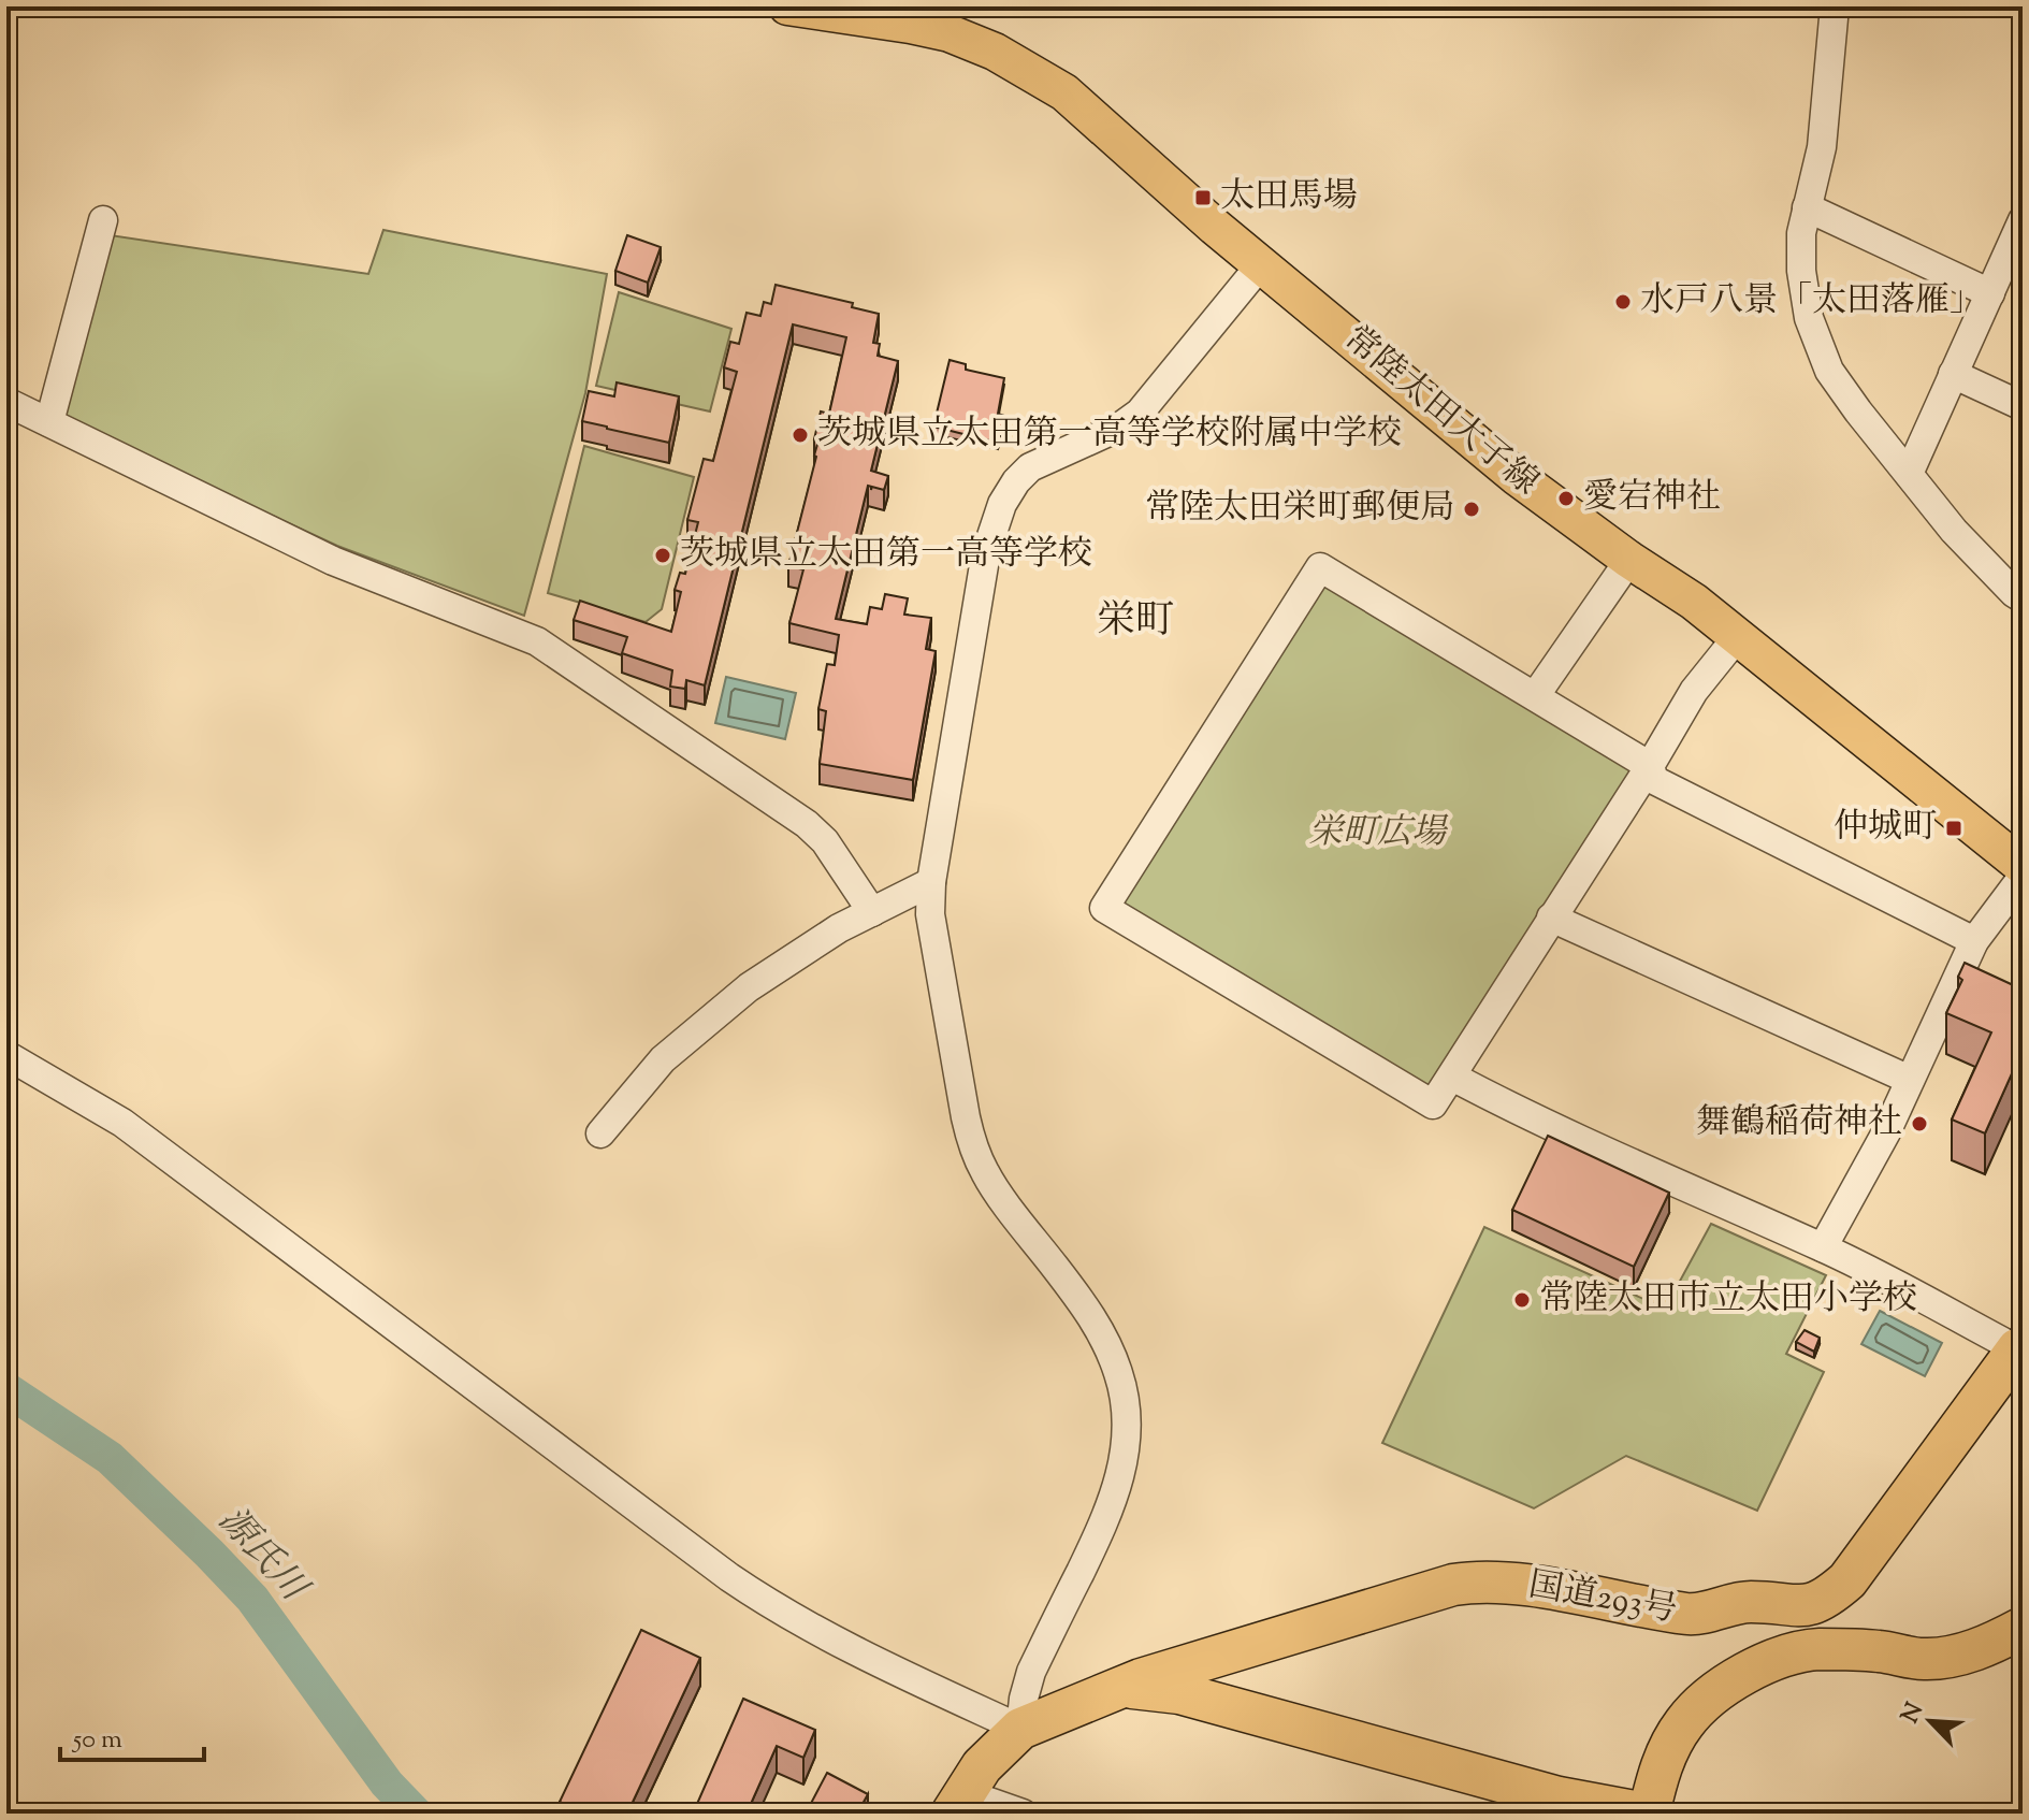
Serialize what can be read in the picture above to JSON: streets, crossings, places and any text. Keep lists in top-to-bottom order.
{
  "streets": {
    "highway": ["国道293号"],
    "main road": ["常陸太田大子線"]
  },
  "districts": ["栄町"],
  "water": ["源氏川"],
  "parks": ["栄町広場"],
  "places": {
    "transit": ["太田馬場", "仲城町"],
    "other": [
      "水戸八景「太田落雁」",
      "茨城県立太田第一高等学校附属中学校",
      "愛宕神社",
      "常陸太田栄町郵便局",
      "茨城県立太田第一高等学校",
      "舞鶴稲荷神社",
      "常陸太田市立太田小学校"
    ]
  },
  "scale_bar": "50 m",
  "north": "top left"
}
